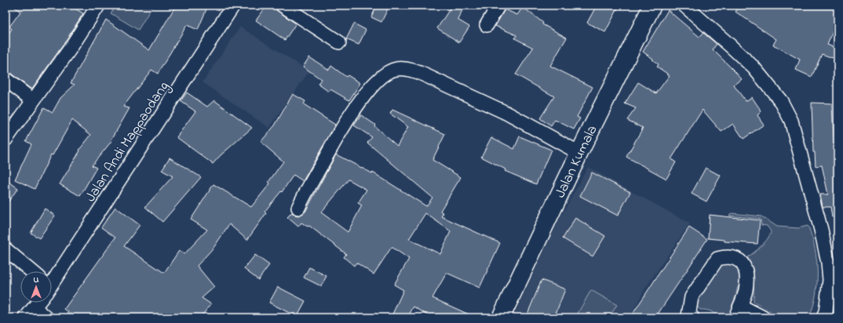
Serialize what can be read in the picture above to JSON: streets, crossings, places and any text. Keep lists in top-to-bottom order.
{
  "streets": {
    "main road": ["Jalan Kumala"],
    "street": ["Jalan Andi Mappaodang"]
  },
  "north": "top"
}
